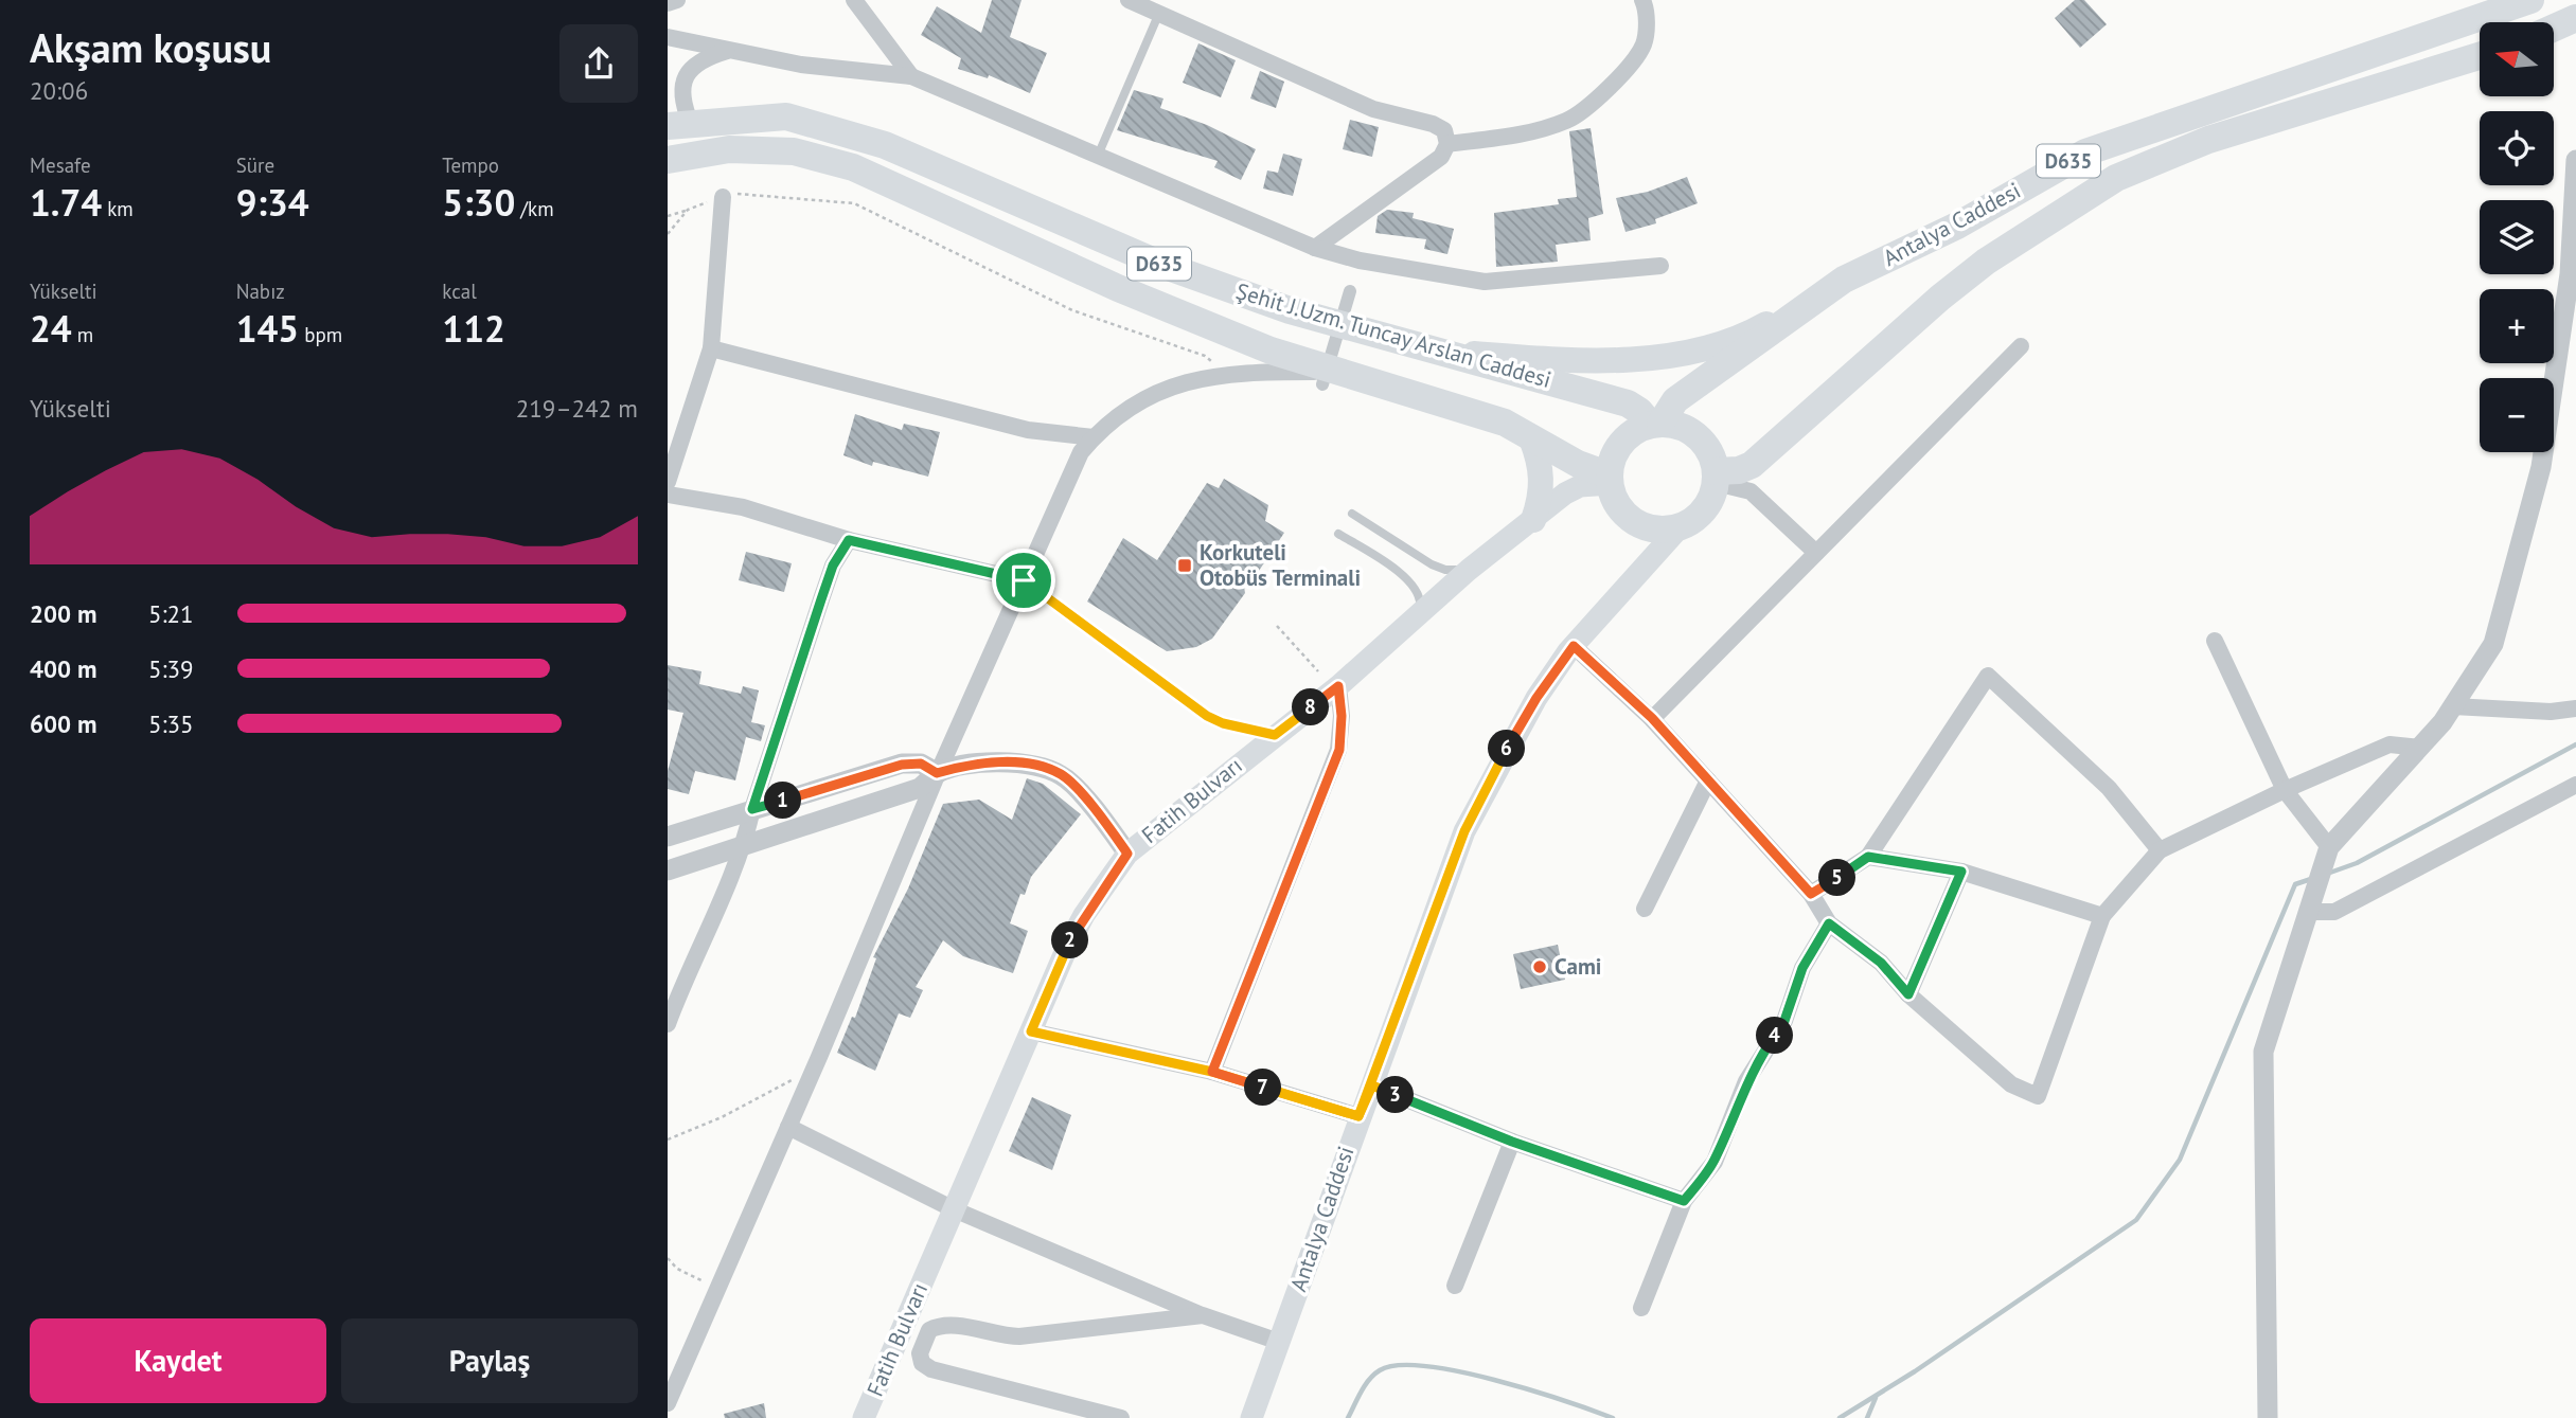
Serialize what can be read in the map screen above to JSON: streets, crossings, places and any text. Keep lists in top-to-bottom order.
{
  "streets": {
    "highway": ["D635", "Antalya Caddesi", "Şehit J.Uzm. Tuncay Arslan Caddesi"],
    "main road": ["Fatih Bulvarı"]
  },
  "crossings": [
    ["D635", "Antalya Caddesi"],
    ["D635", "Şehit J.Uzm. Tuncay Arslan Caddesi"],
    ["D635", "Fatih Bulvarı"],
    ["Antalya Caddesi", "Şehit J.Uzm. Tuncay Arslan Caddesi"],
    ["Antalya Caddesi", "Fatih Bulvarı"],
    ["Şehit J.Uzm. Tuncay Arslan Caddesi", "Fatih Bulvarı"]
  ],
  "places": {
    "transit": ["Korkuteli Otobüs Terminali"],
    "other": ["Cami"]
  },
  "north": "left",
  "page": {
    "heading": ["Akşam koşusu", "20:06"],
    "map_buttons": ["+", "−"],
    "stats": [
      ["Mesafe", "1.74 km"],
      ["Süre", "9:34"],
      ["Tempo", "5:30 /km"],
      ["Yükselti", "24 m"],
      ["Nabız", "145 bpm"],
      ["kcal", "112"]
    ],
    "chart": ["Yükselti", "219–242 m"],
    "list": [
      {
        "name": "200 m",
        "note": "5:21"
      },
      {
        "name": "400 m",
        "note": "5:39"
      },
      {
        "name": "600 m",
        "note": "5:35"
      }
    ],
    "pins": [
      "8",
      "6",
      "1",
      "5",
      "2",
      "4",
      "7",
      "3"
    ],
    "buttons": ["Kaydet", "Paylaş"]
  }
}
